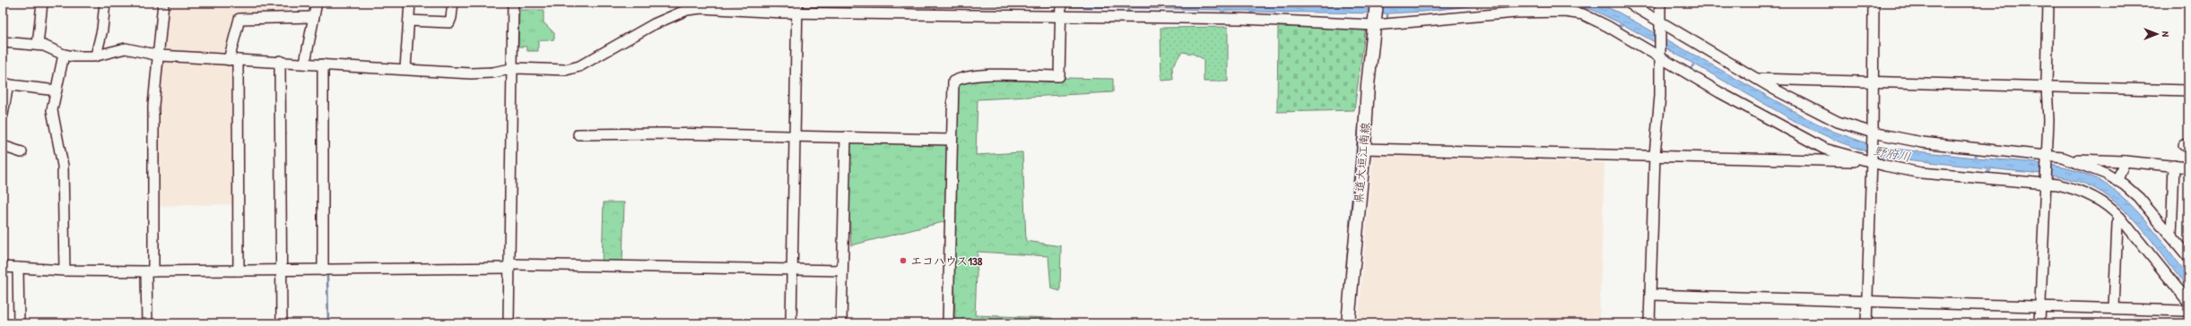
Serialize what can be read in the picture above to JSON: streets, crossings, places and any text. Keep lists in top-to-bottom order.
{
  "streets": {
    "main road": ["県道大垣江南線"]
  },
  "water": ["野府川"],
  "places": ["エコハウス138"],
  "north": "right"
}
